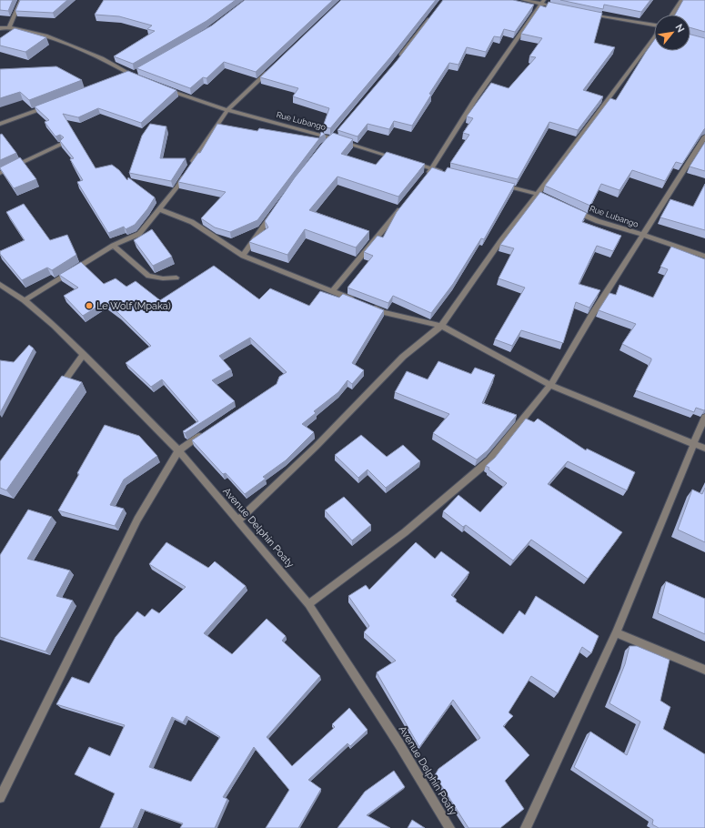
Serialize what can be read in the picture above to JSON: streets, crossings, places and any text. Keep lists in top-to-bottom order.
{
  "streets": {
    "street": ["Rue Lubango", "Avenue Delphin Poaty"]
  },
  "places": ["Le Wolf (Mpaka)"],
  "north": "top right"
}
